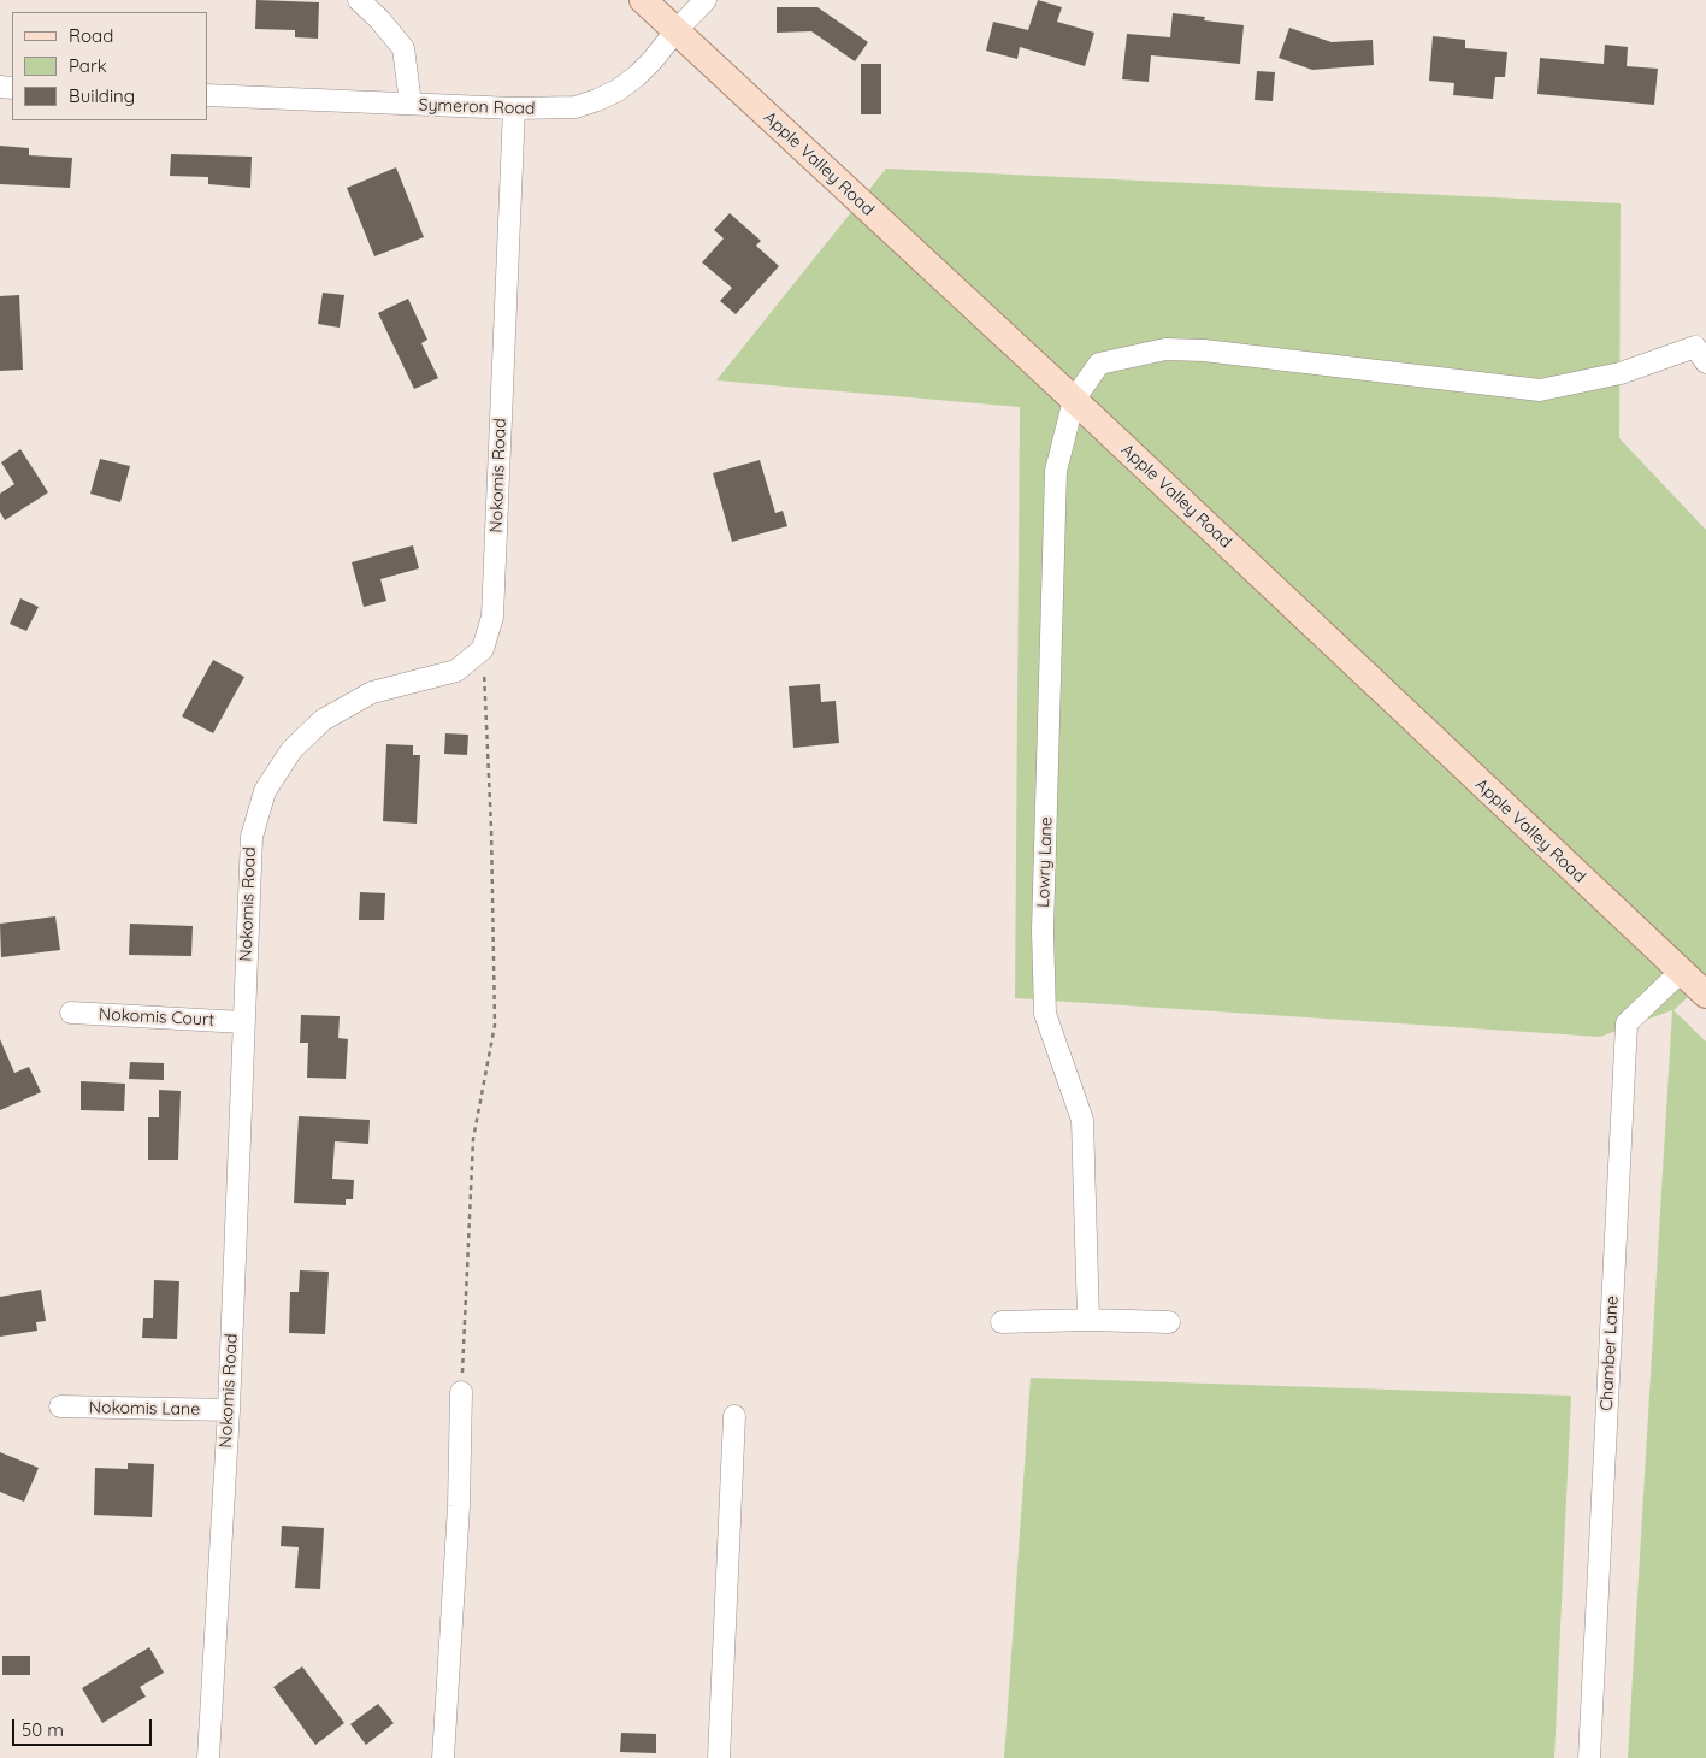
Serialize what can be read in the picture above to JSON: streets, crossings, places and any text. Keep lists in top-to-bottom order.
{
  "streets": {
    "main road": ["Apple Valley Road"],
    "street": [
      "Symeron Road",
      "Nokomis Road",
      "Lowry Lane",
      "Nokomis Court",
      "Chamber Lane",
      "Nokomis Lane"
    ]
  },
  "crossings": [
    ["Symeron Road", "Apple Valley Road"],
    ["Symeron Road", "Nokomis Road"],
    ["Apple Valley Road", "Lowry Lane"],
    ["Apple Valley Road", "Chamber Lane"],
    ["Nokomis Road", "Nokomis Court"],
    ["Nokomis Road", "Nokomis Lane"]
  ],
  "legend": ["Road", "Park", "Building"],
  "scale_bar": "50 m"
}
